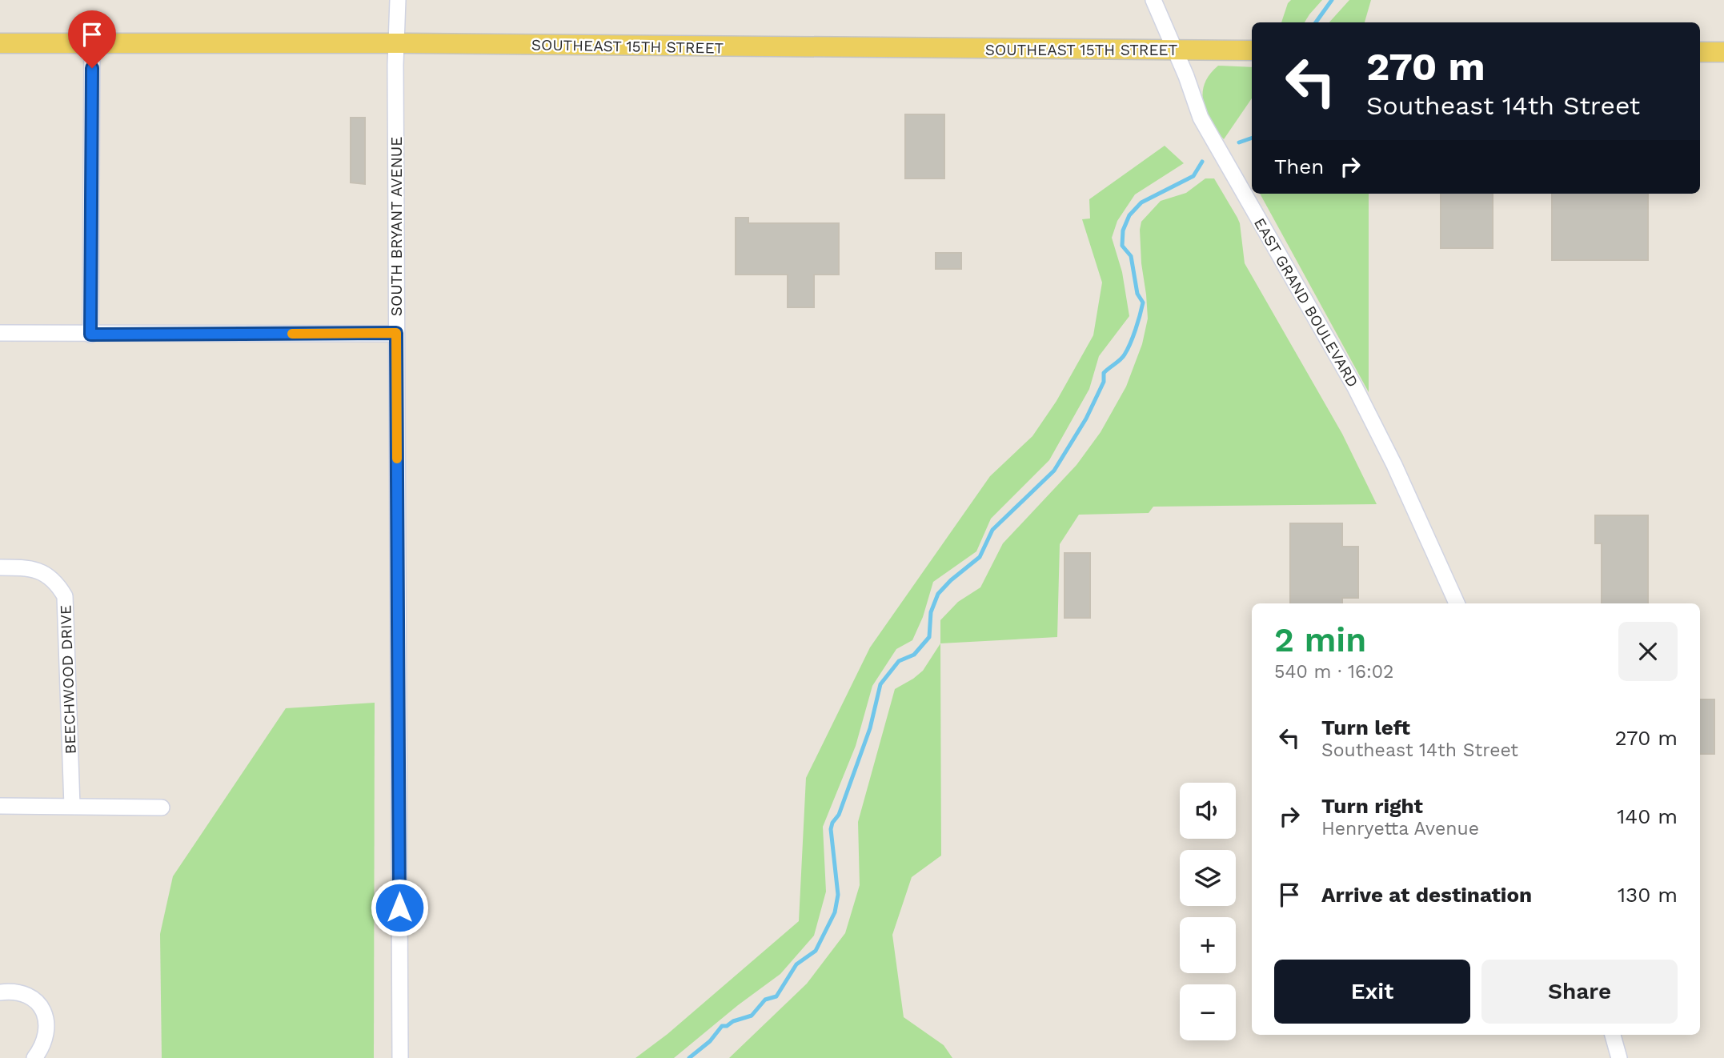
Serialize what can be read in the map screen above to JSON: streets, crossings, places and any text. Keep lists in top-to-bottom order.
{
  "streets": {
    "main road": ["SOUTHEAST 15TH STREET"],
    "street": ["SOUTH BRYANT AVENUE", "EAST GRAND BOULEVARD", "BEECHWOOD DRIVE"]
  },
  "crossings": [
    ["SOUTHEAST 15TH STREET", "SOUTH BRYANT AVENUE"],
    ["SOUTHEAST 15TH STREET", "EAST GRAND BOULEVARD"]
  ],
  "page": {
    "turn": ["270 m", "Southeast 14th Street"],
    "then": "Then",
    "heading": ["2 min", "540 m · 16:02"],
    "list": [
      {
        "name": "Turn left",
        "note": "Southeast 14th Street",
        "value": "270 m"
      },
      {
        "name": "Turn right",
        "note": "Henryetta Avenue",
        "value": "140 m"
      },
      {
        "name": "Arrive at destination",
        "value": "130 m"
      }
    ],
    "map_buttons": ["+", "−"],
    "buttons": ["Exit", "Share"]
  }
}
